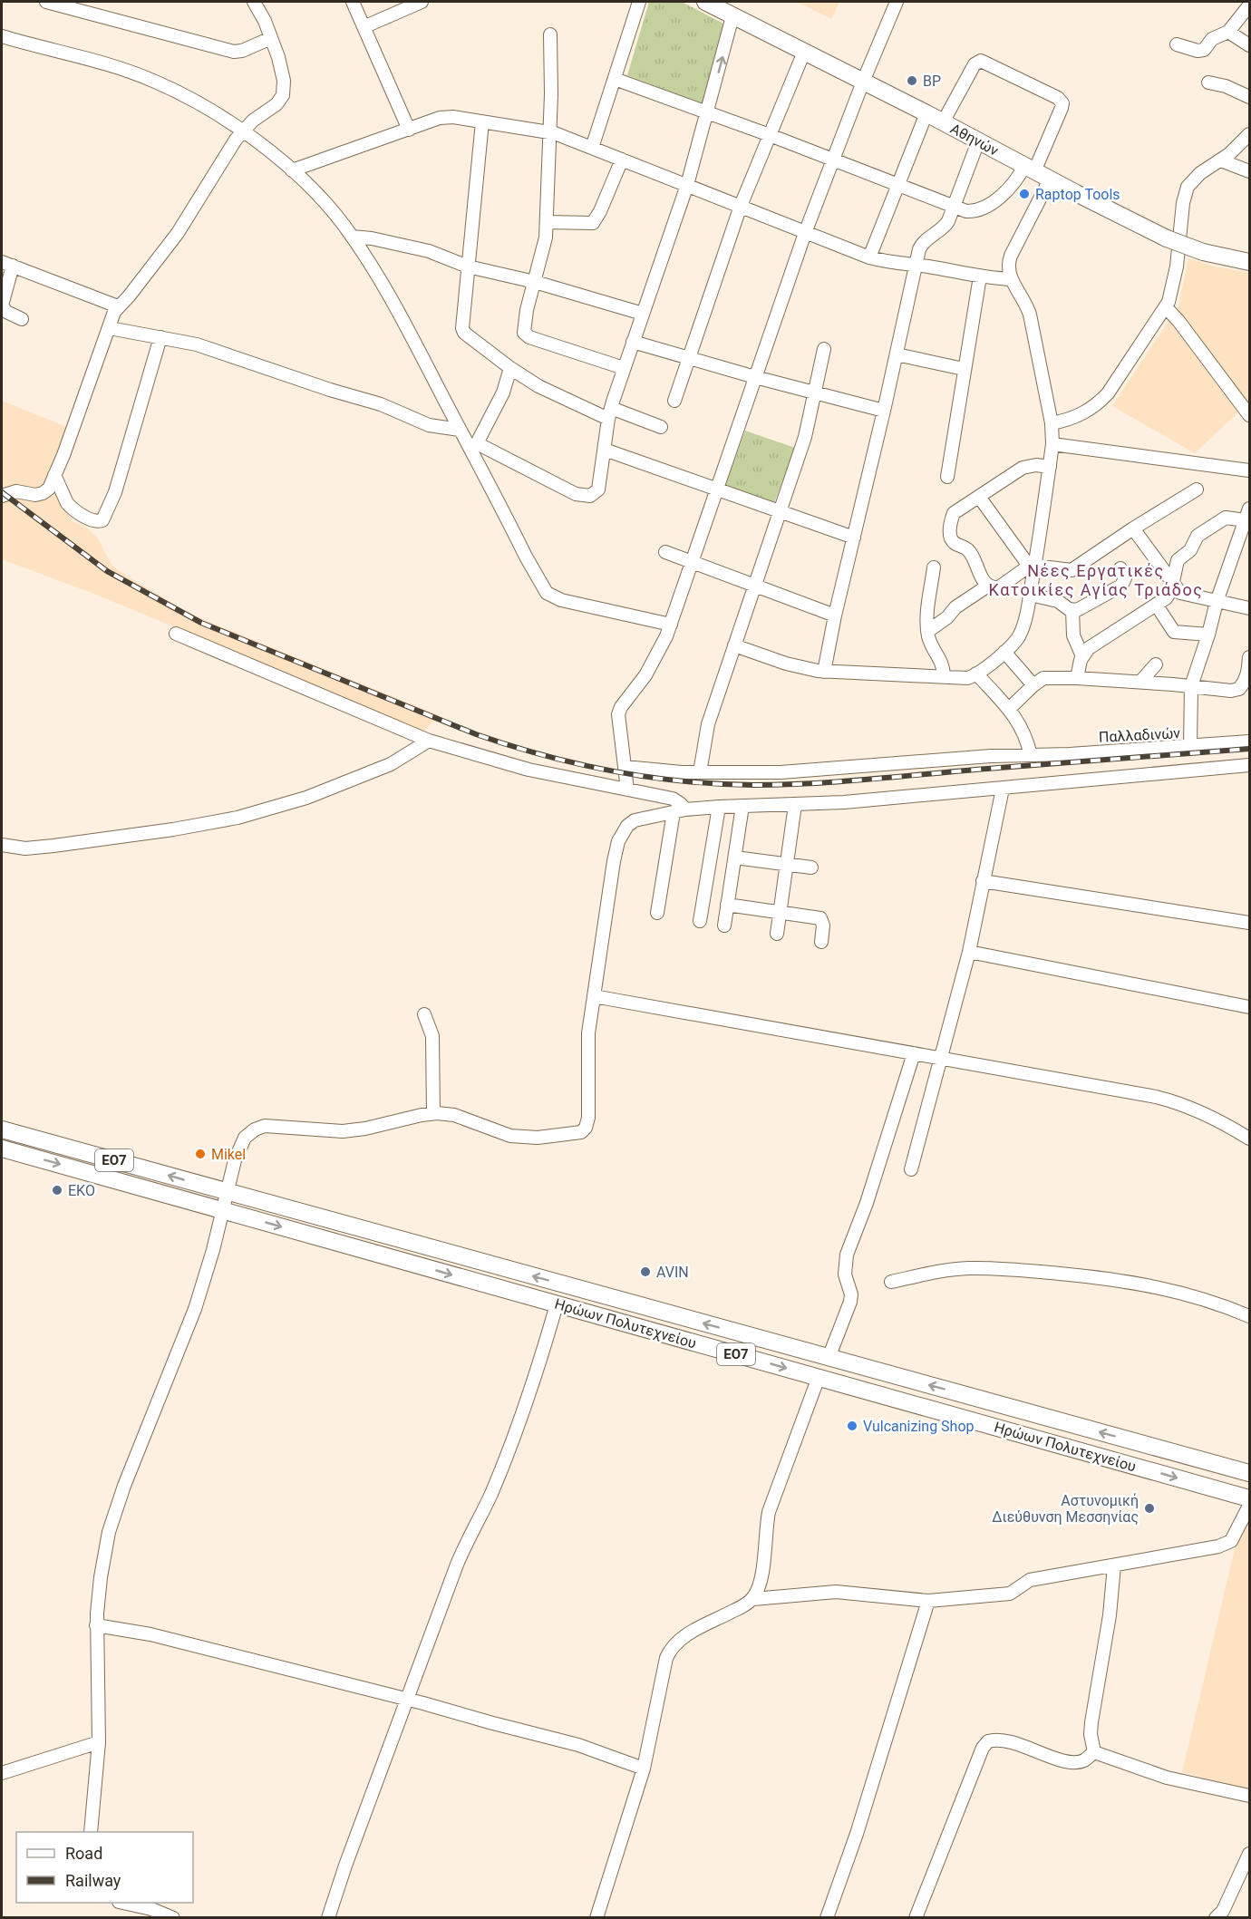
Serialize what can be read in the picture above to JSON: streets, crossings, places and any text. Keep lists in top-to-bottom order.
{
  "streets": {
    "main road": ["Αθηνών", "ΕΟ7", "Ηρώων Πολυτεχνείου"],
    "street": ["Παλλαδινών"]
  },
  "districts": ["Νέες Εργατικές Κατοικίες Αγίας Τριάδος"],
  "places": [
    "BP",
    "Raptop Tools",
    "Mikel",
    "EKO",
    "AVIN",
    "Vulcanizing Shop",
    "Αστυνομική Διεύθυνση Μεσσηνίας"
  ],
  "legend": ["Road", "Railway"]
}
